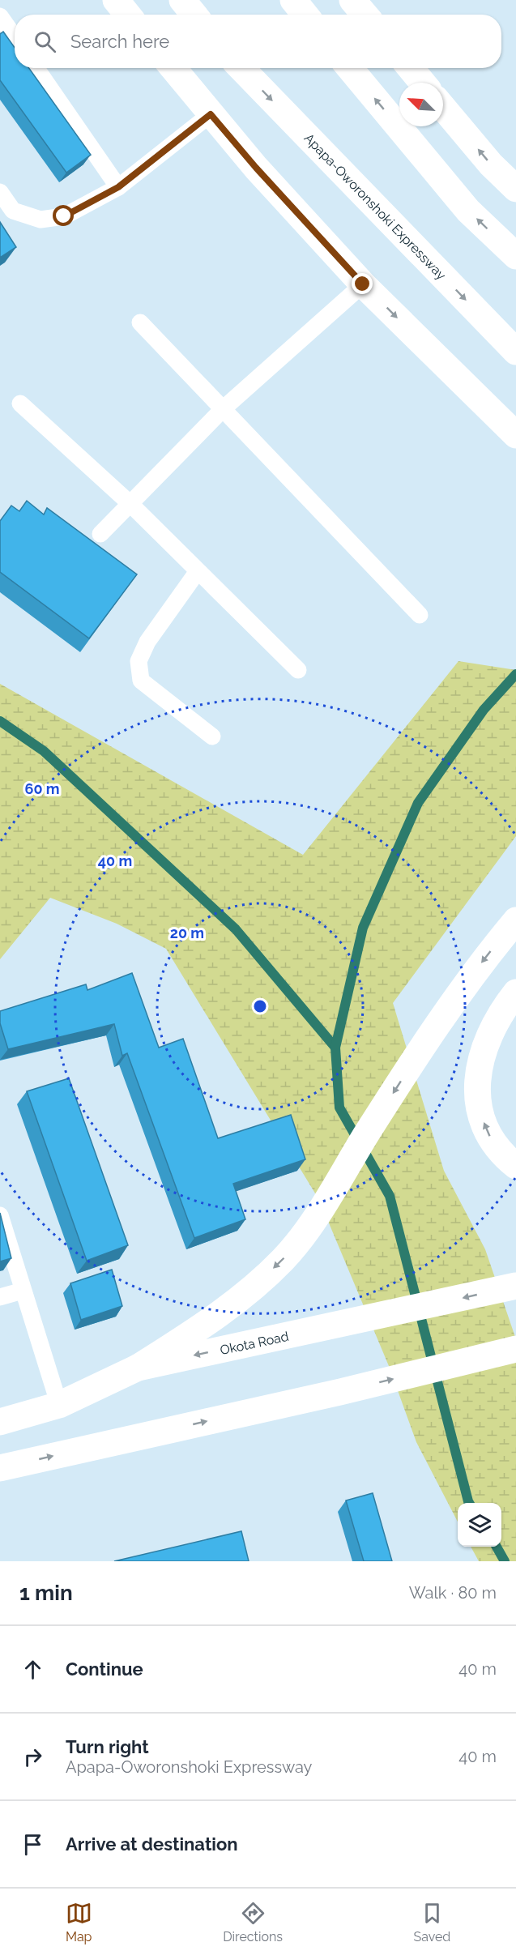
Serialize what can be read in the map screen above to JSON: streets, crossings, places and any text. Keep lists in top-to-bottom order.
{
  "streets": {
    "main road": ["Apapa-Oworonshoki Expressway", "Okota Road"]
  },
  "north": "top left",
  "page": {
    "search": "Search here",
    "heading": ["1 min", "Walk · 80 m"],
    "list": [
      ["Continue", "40 m"],
      ["Turn right", "Apapa-Oworonshoki Expressway", "40 m"],
      "Arrive at destination"
    ],
    "nav": ["Map", "Directions", "Saved"]
  },
  "rings": ["60 m", "40 m", "20 m"]
}
